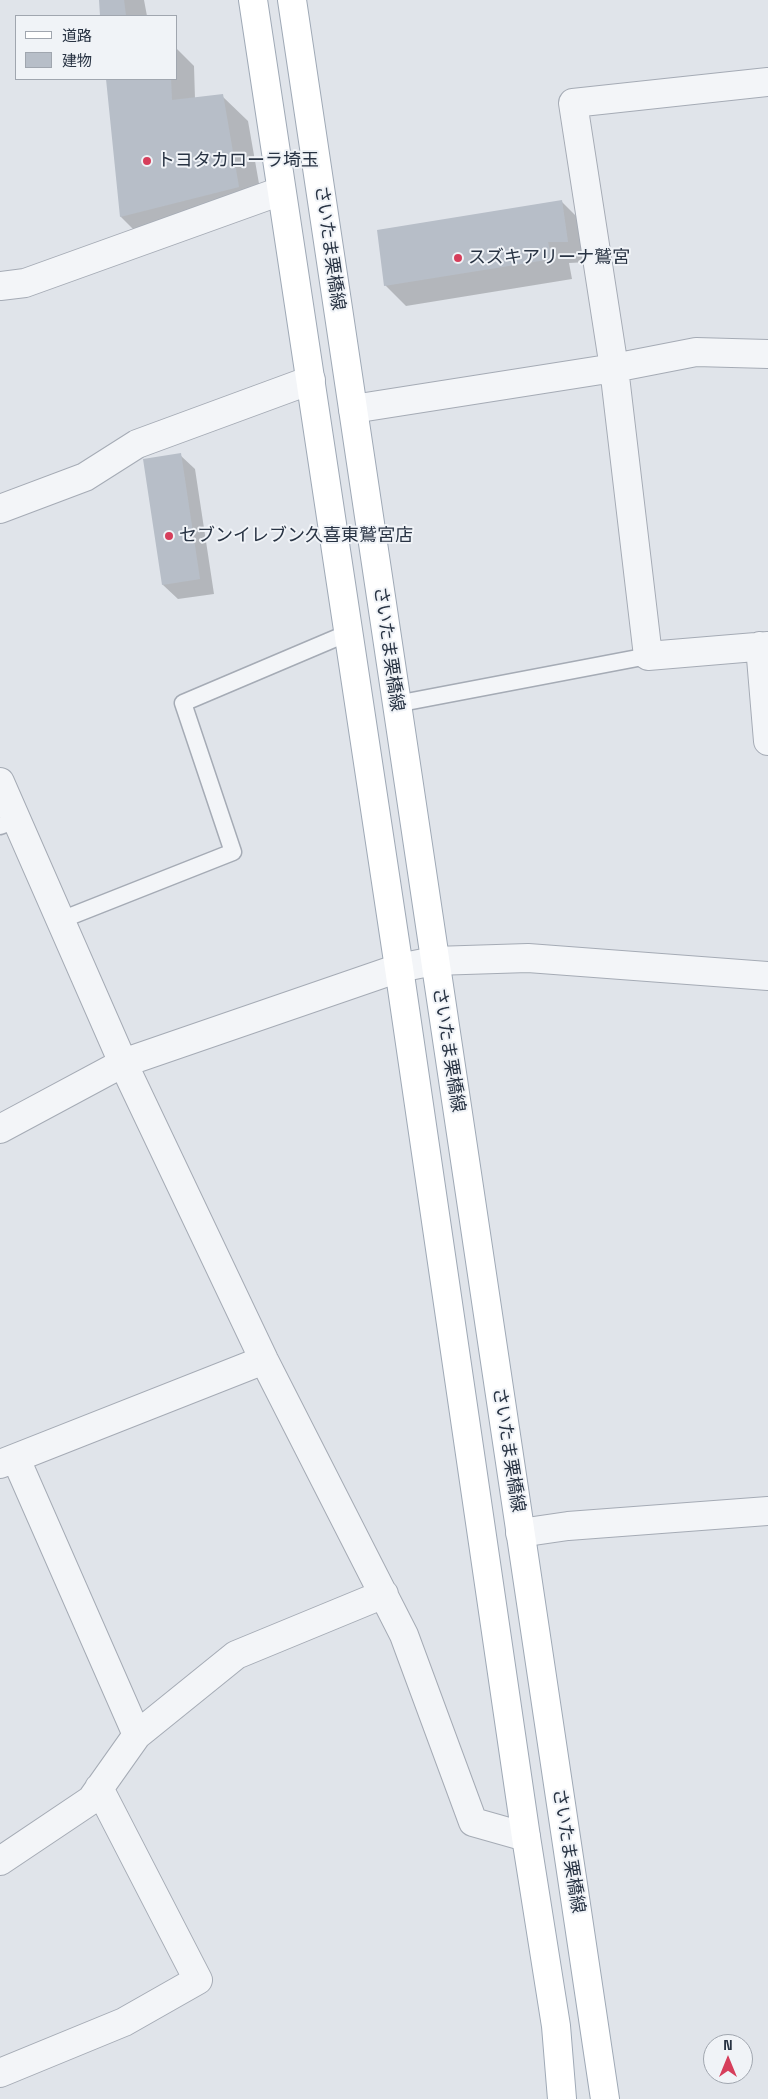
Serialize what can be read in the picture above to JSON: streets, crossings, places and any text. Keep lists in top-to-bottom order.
{
  "streets": {
    "main road": ["さいたま栗橋線"]
  },
  "places": ["トヨタカローラ埼玉", "スズキアリーナ鷲宮", "セブンイレブン久喜東鷲宮店"],
  "legend": ["道路", "建物"],
  "north": "top"
}
